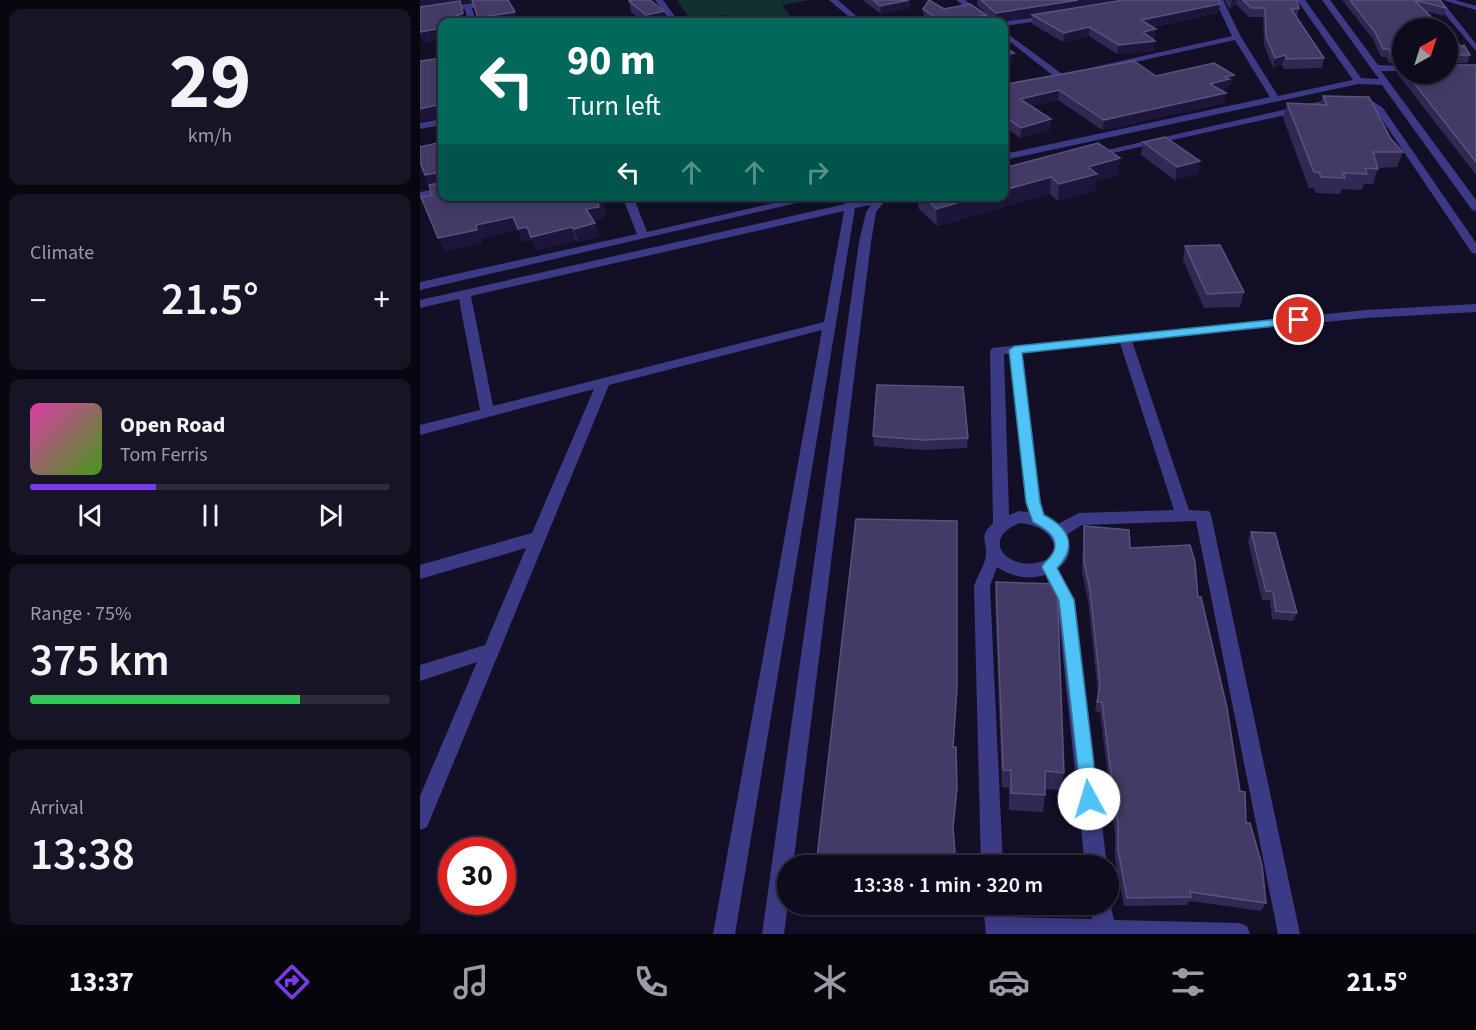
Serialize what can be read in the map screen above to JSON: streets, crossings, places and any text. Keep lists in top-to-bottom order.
{
  "north": "top right",
  "page": {
    "tile": [
      ["29", "km/h"],
      "Climate",
      ["Range · 75%", "375 km"],
      ["Arrival", "13:38"]
    ],
    "turn": ["90 m", "Turn left"],
    "heat": ["−", "21.5°", "+"],
    "song": ["Open Road", "Tom Ferris"],
    "limit": "30",
    "trip": "13:38 · 1 min · 320 m",
    "tabs": ["13:37", "21.5°"]
  }
}
